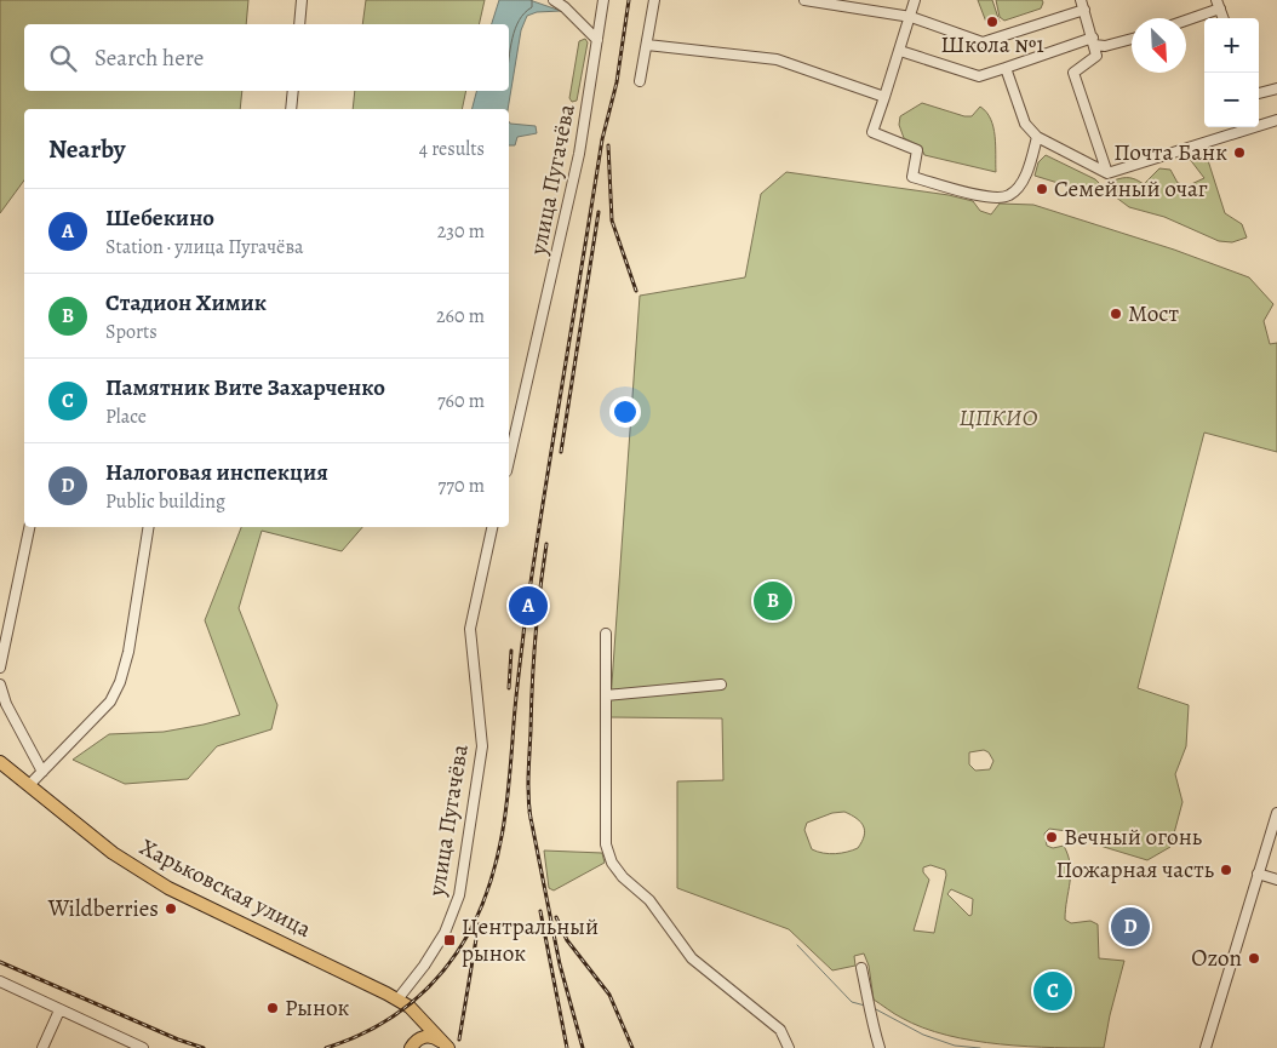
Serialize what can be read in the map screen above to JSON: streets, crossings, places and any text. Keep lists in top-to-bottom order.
{
  "streets": {
    "main road": ["Харьковская улица"],
    "street": ["улица Пугачёва"]
  },
  "crossings": [
    ["улица Пугачёва", "Харьковская улица"]
  ],
  "parks": ["ЦПКИО"],
  "places": {
    "other": [
      "Школа №1",
      "Почта Банк",
      "Семейный очаг",
      "Мост",
      "Вечный огонь",
      "Пожарная часть",
      "Wildberries",
      "Ozon",
      "Рынок"
    ],
    "transit": ["Центральный рынок"]
  },
  "north": "bottom right",
  "page": {
    "map_buttons": ["+", "−"],
    "search": "Search here",
    "heading": ["Nearby", "4 results"],
    "list": [
      {
        "mark": "A",
        "name": "Шебекино",
        "note": "Station · улица Пугачёва",
        "value": "230 m"
      },
      {
        "mark": "B",
        "name": "Стадион Химик",
        "note": "Sports",
        "value": "260 m"
      },
      {
        "mark": "C",
        "name": "Памятник Вите Захарченко",
        "note": "Place",
        "value": "760 m"
      },
      {
        "mark": "D",
        "name": "Налоговая инспекция",
        "note": "Public building",
        "value": "770 m"
      }
    ],
    "pins": [
      "B",
      "A",
      "D",
      "C"
    ]
  }
}
